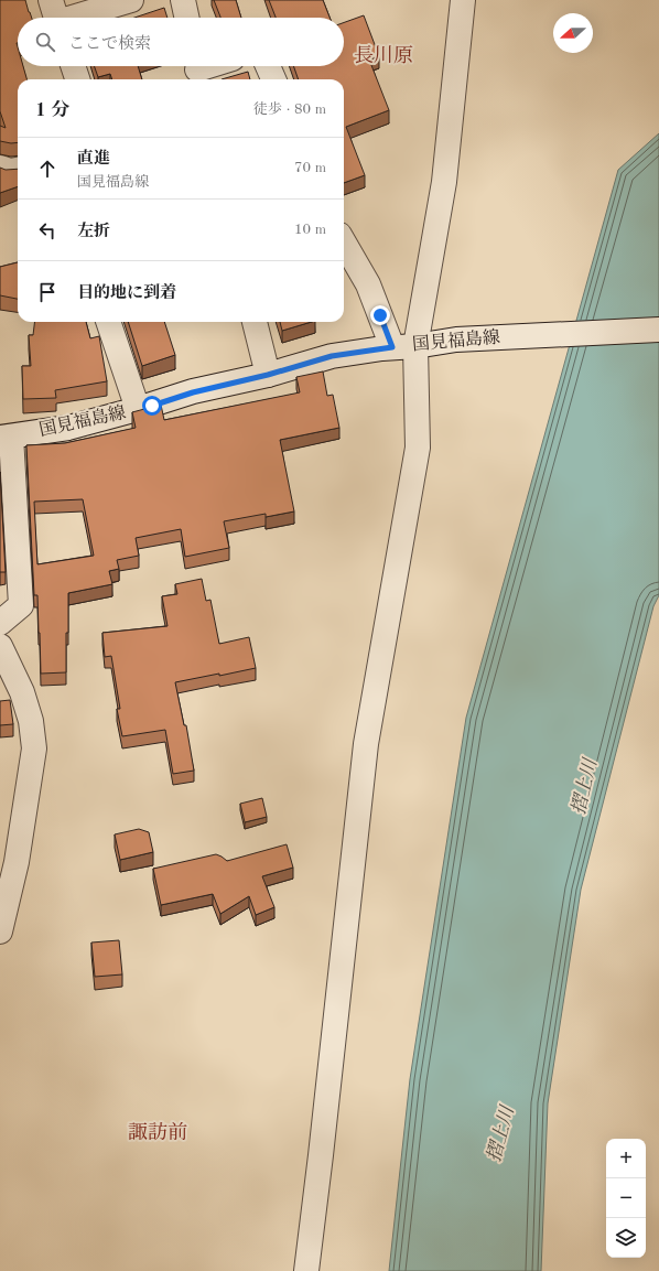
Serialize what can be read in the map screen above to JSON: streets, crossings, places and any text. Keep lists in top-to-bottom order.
{
  "streets": {
    "street": ["国見福島線"]
  },
  "districts": ["長川原", "諏訪前"],
  "water": ["摺上川"],
  "north": "left",
  "page": {
    "search": "ここで検索",
    "heading": ["1 分", "徒歩 · 80 m"],
    "list": [
      ["直進", "国見福島線", "70 m"],
      ["左折", "10 m"],
      "目的地に到着"
    ],
    "map_buttons": ["+", "−"]
  }
}
